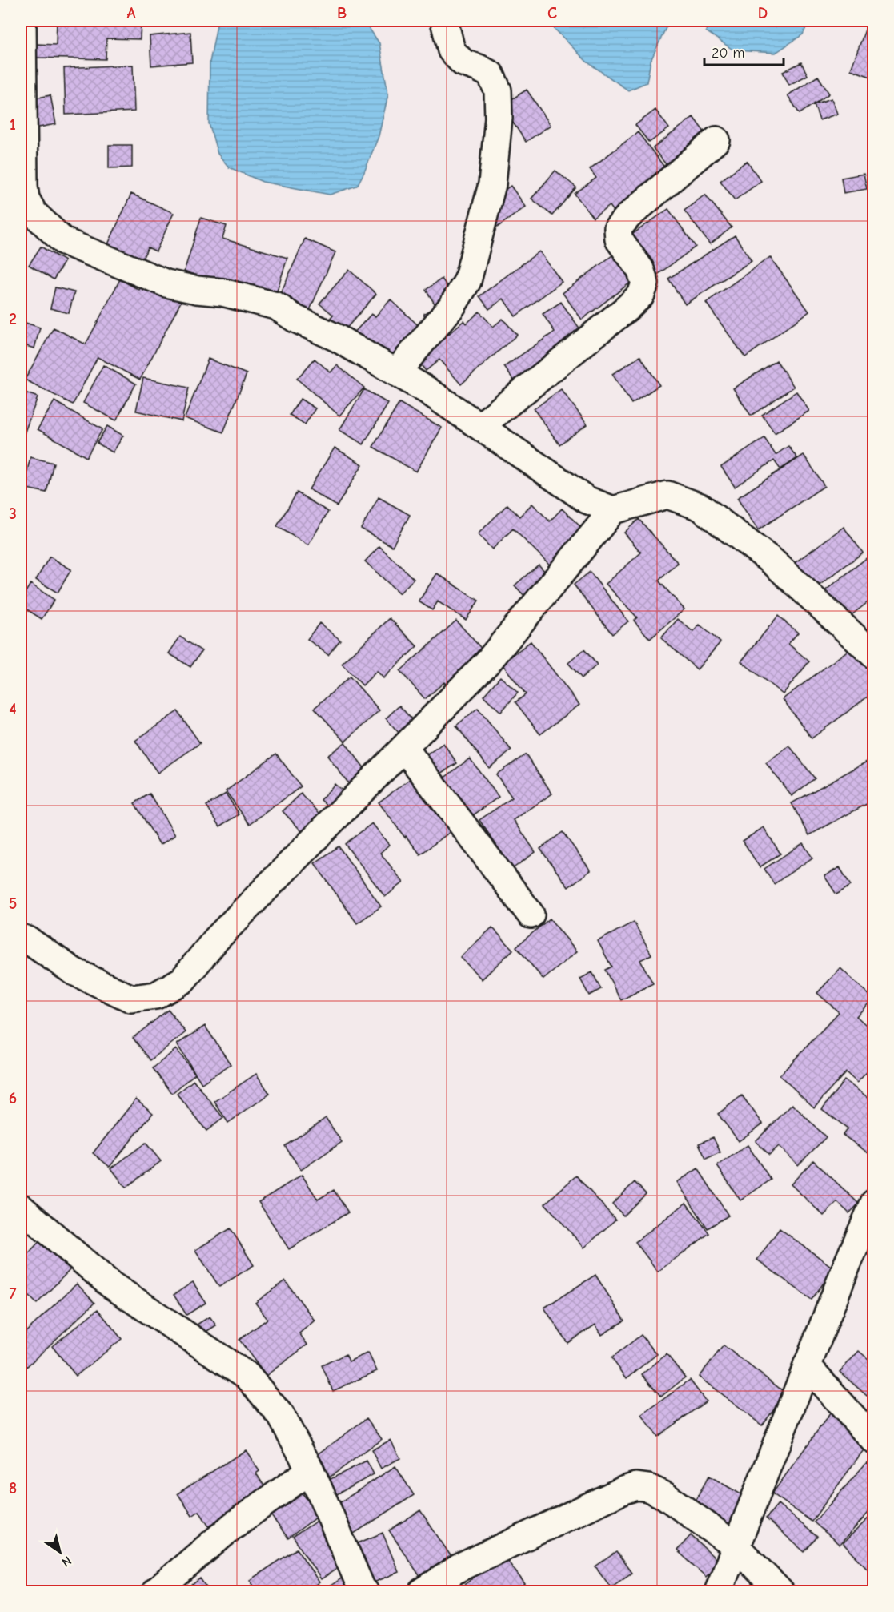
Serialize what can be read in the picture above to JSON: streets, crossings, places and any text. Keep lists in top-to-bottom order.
{
  "scale_bar": "20 m",
  "north": "bottom right",
  "grid": {
    "columns": [
      "A",
      "B",
      "C",
      "D"
    ],
    "rows": [
      "1",
      "2",
      "3",
      "4",
      "5",
      "6",
      "7",
      "8"
    ]
  }
}
